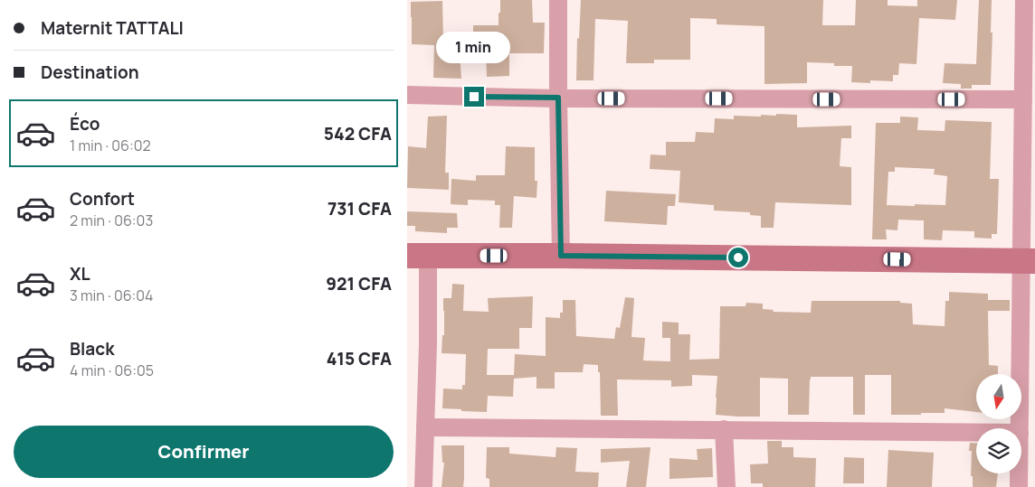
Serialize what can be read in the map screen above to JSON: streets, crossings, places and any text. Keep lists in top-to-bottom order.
{
  "north": "bottom",
  "page": {
    "banner": ["Maternit TATTALI", "Destination"],
    "bubble": "1 min",
    "list": [
      {
        "name": "Éco",
        "note": "1 min · 06:02",
        "value": "542 CFA"
      },
      {
        "name": "Confort",
        "note": "2 min · 06:03",
        "value": "731 CFA"
      },
      {
        "name": "XL",
        "note": "3 min · 06:04",
        "value": "921 CFA"
      },
      {
        "name": "Black",
        "note": "4 min · 06:05",
        "value": "415 CFA"
      }
    ],
    "buttons": "Confirmer"
  }
}
